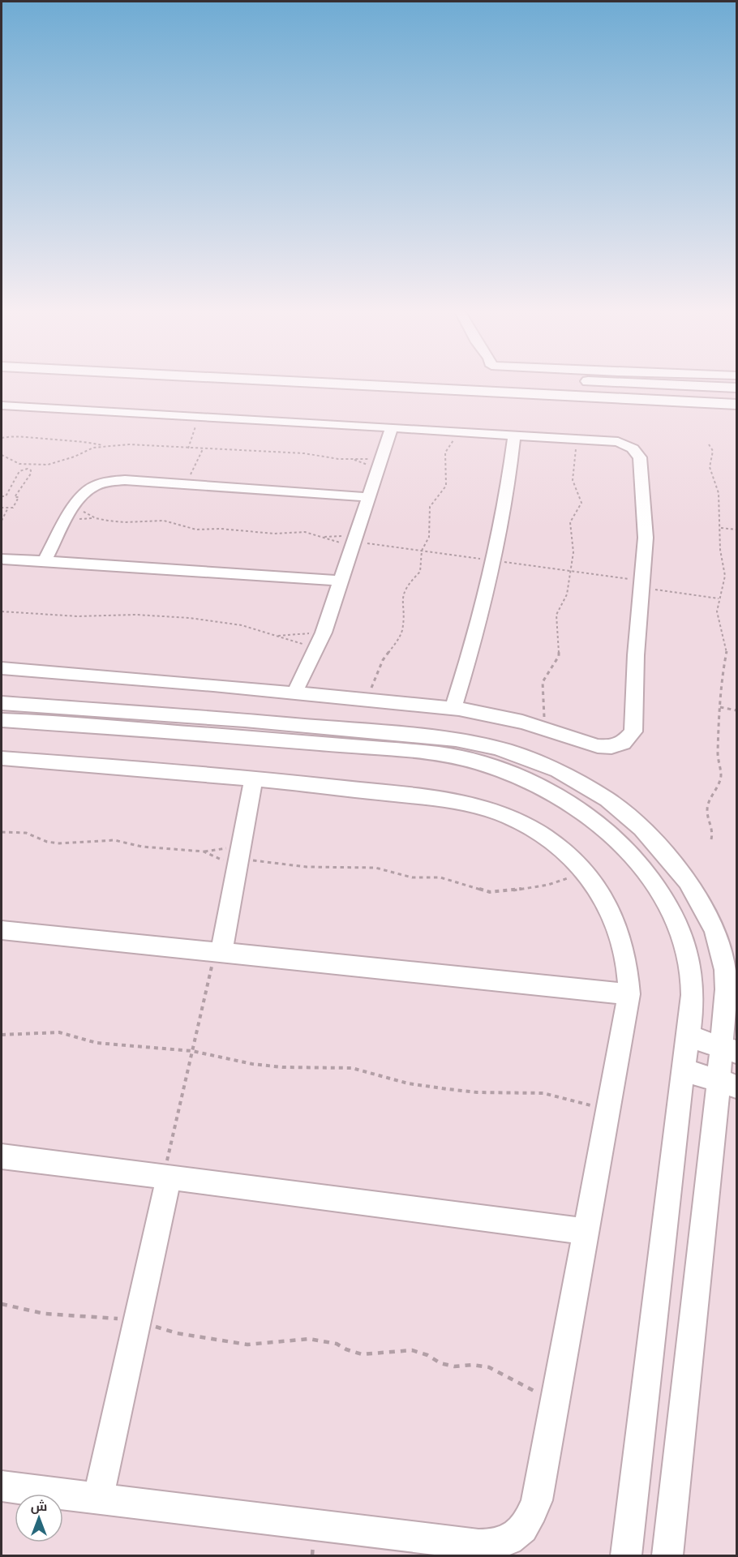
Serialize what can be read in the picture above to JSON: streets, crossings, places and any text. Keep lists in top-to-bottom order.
{
  "north": "top"
}
